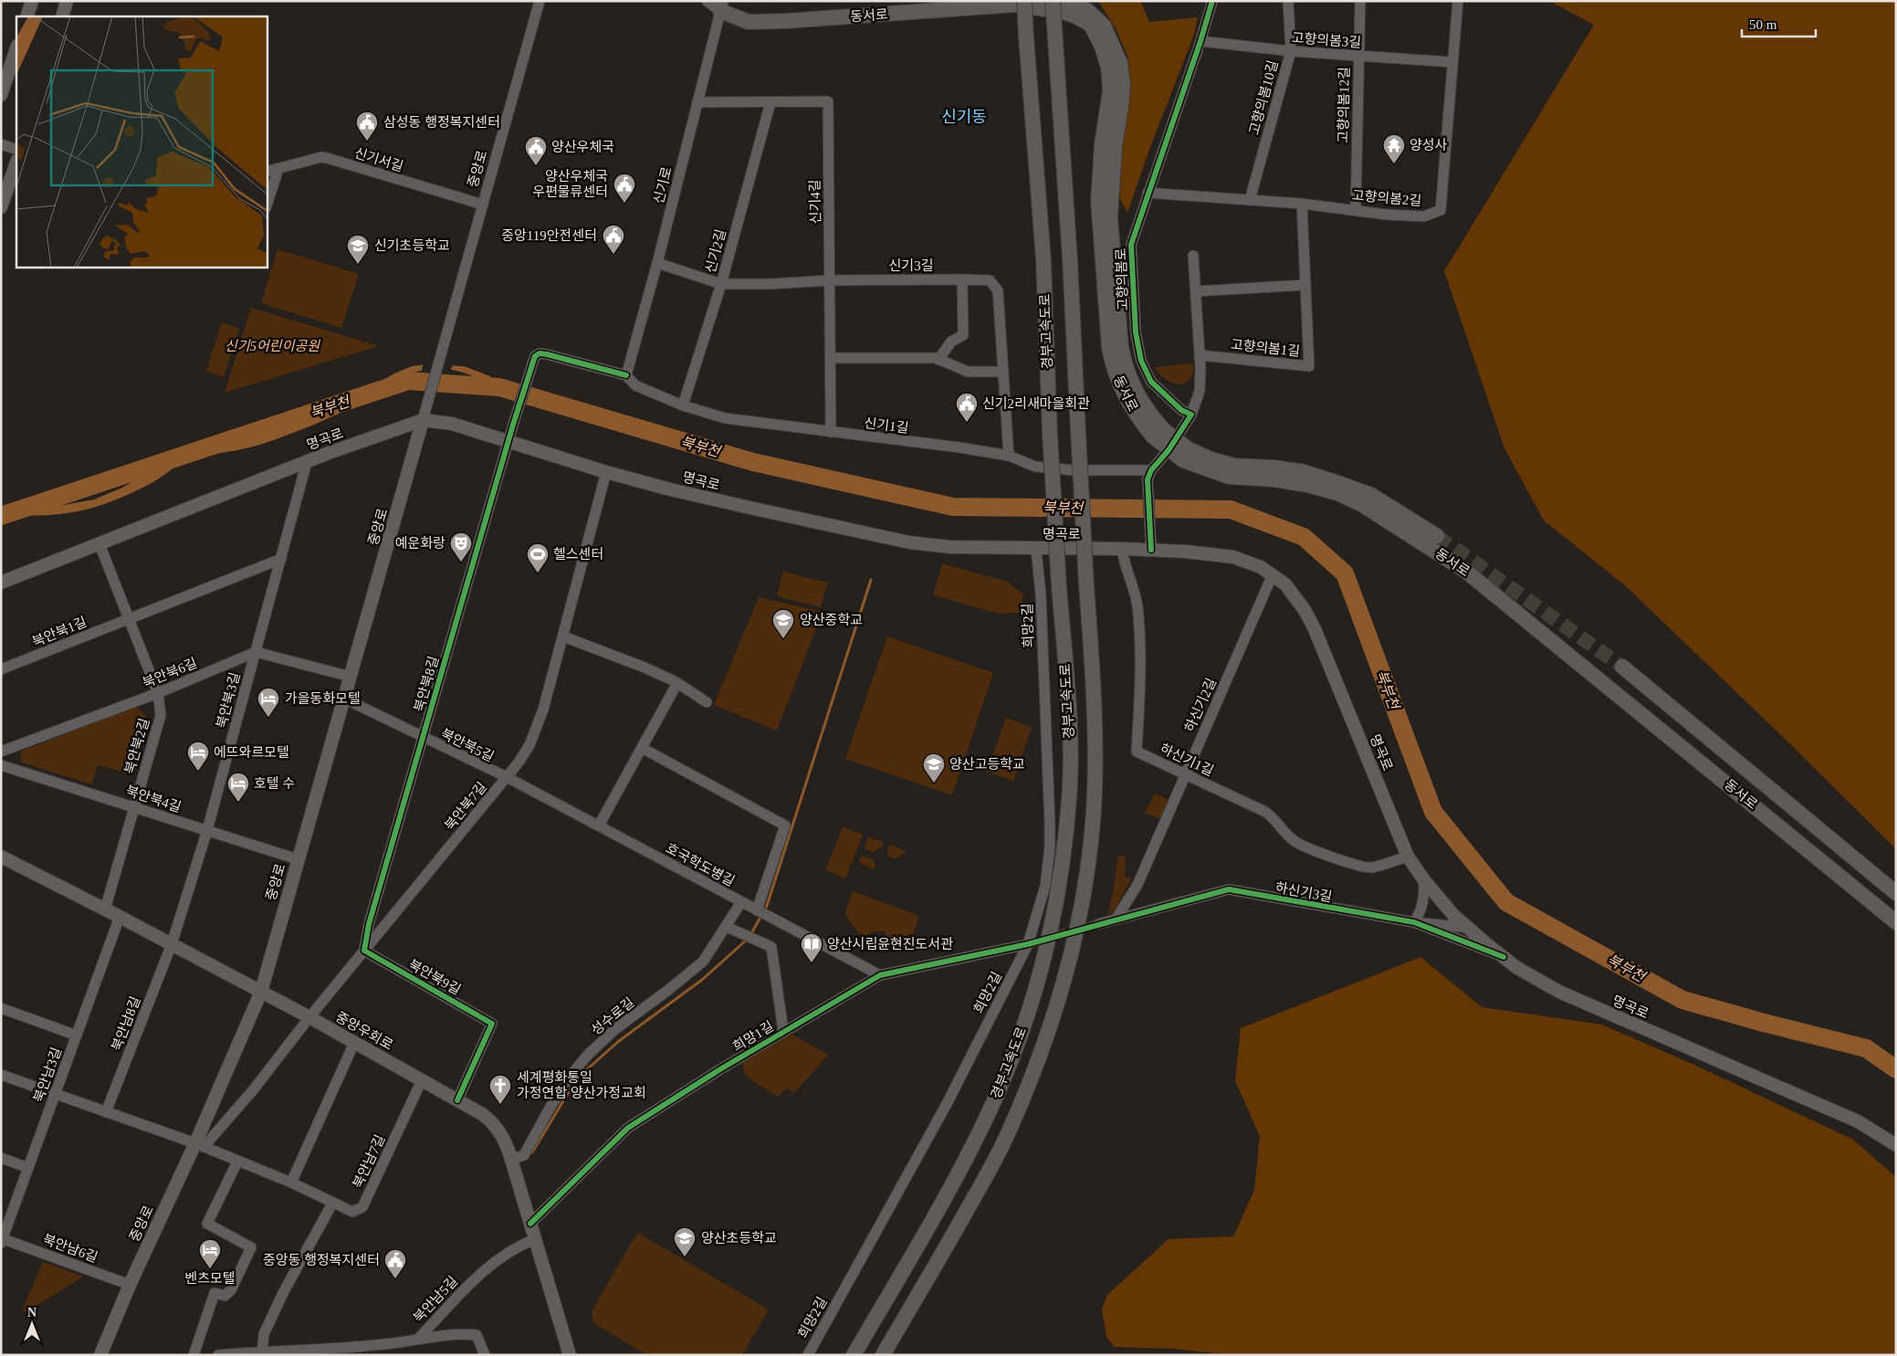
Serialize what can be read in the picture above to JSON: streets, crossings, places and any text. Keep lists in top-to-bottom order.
{
  "streets": {
    "highway": ["동서로", "경부고속도로"],
    "main road": ["중앙로", "명곡로", "중앙우회로"],
    "street": [
      "고향의봄3길",
      "고향의봄10길",
      "고향의봄12길",
      "신기서길",
      "신기로",
      "고향의봄2길",
      "신기4길",
      "신기2길",
      "신기3길",
      "고향의봄로",
      "고향의봄1길",
      "신기1길",
      "희망2길",
      "북안북1길",
      "북안북6길",
      "북안북8길",
      "북안북3길",
      "하신기2길",
      "북안북5길",
      "북안북2길",
      "하신기1길",
      "북안북4길",
      "북안북7길",
      "호국학도병길",
      "하신기3길",
      "북안북9길",
      "성수로길",
      "북안남8길",
      "희망1길",
      "북안남3길",
      "북안남7길",
      "북안남6길",
      "북안남5길"
    ]
  },
  "crossings": [
    ["동서로", "신기로"],
    ["고향의봄3길", "고향의봄10길"],
    ["고향의봄3길", "고향의봄12길"],
    ["고향의봄3길", "고향의봄2길"],
    ["고향의봄3길", "고향의봄로"],
    ["고향의봄10길", "고향의봄2길"],
    ["고향의봄12길", "고향의봄2길"],
    ["신기서길", "중앙로"],
    ["중앙로", "명곡로"],
    ["중앙로", "북안북5길"],
    ["중앙로", "북안북4길"],
    ["중앙로", "북안북7길"],
    ["중앙로", "중앙우회로"],
    ["중앙로", "북안남7길"],
    ["중앙로", "북안남6길"],
    ["신기로", "신기4길"],
    ["신기로", "신기3길"],
    ["신기로", "신기1길"],
    ["신기로", "북안북8길"],
    ["고향의봄2길", "고향의봄로"],
    ["고향의봄2길", "고향의봄1길"],
    ["신기4길", "신기2길"],
    ["신기4길", "신기3길"],
    ["신기4길", "신기1길"],
    ["신기2길", "신기3길"],
    ["신기2길", "신기1길"],
    ["신기3길", "신기1길"],
    ["신기1길", "북안북8길"],
    ["명곡로", "희망2길"],
    ["명곡로", "북안북8길"],
    ["명곡로", "북안북3길"],
    ["명곡로", "하신기2길"],
    ["명곡로", "북안북2길"],
    ["명곡로", "하신기1길"],
    ["명곡로", "북안북7길"],
    ["명곡로", "하신기3길"],
    ["희망2길", "희망1길"],
    ["북안북1길", "북안북2길"],
    ["북안북6길", "북안북3길"],
    ["북안북6길", "북안북2길"],
    ["북안북8길", "북안북5길"],
    ["북안북8길", "북안북7길"],
    ["북안북8길", "북안북9길"],
    ["북안북3길", "북안북4길"],
    ["북안북3길", "북안남8길"],
    ["북안북3길", "중앙우회로"],
    ["하신기2길", "하신기1길"],
    ["하신기2길", "하신기3길"],
    ["북안북5길", "북안북7길"],
    ["북안북5길", "호국학도병길"],
    ["북안북2길", "북안북4길"],
    ["북안북2길", "중앙우회로"],
    ["북안북7길", "호국학도병길"],
    ["북안북7길", "북안북9길"],
    ["북안북7길", "중앙우회로"],
    ["북안북7길", "북안남7길"],
    ["호국학도병길", "성수로길"],
    ["호국학도병길", "희망1길"],
    ["북안북9길", "중앙우회로"],
    ["성수로길", "중앙우회로"],
    ["북안남8길", "중앙우회로"],
    ["중앙우회로", "희망1길"],
    ["중앙우회로", "북안남3길"],
    ["중앙우회로", "북안남7길"],
    ["중앙우회로", "북안남5길"],
    ["북안남3길", "북안남6길"]
  ],
  "districts": ["신기동"],
  "water": ["북부천"],
  "parks": ["신기5어린이공원"],
  "places": {
    "public building": [
      "삼성동 행정복지센터",
      "양산우체국",
      "양산우체국 우편물류센터",
      "중앙119안전센터",
      "신기2리새마을회관",
      "중앙동 행정복지센터"
    ],
    "temple": ["양성사"],
    "school or university": [
      "신기초등학교",
      "양산중학교",
      "양산고등학교",
      "양산초등학교"
    ],
    "theatre": ["예운화랑"],
    "sports": ["헬스센터"],
    "hotel": [
      "가을동화모텔",
      "에뜨와르모텔",
      "호텔 수",
      "벤츠모텔"
    ],
    "library": ["양산시립윤현진도서관"],
    "church": ["세계평화통일 가정연합 양산가정교회"]
  },
  "scale_bar": "50 m",
  "north": "top"
}
